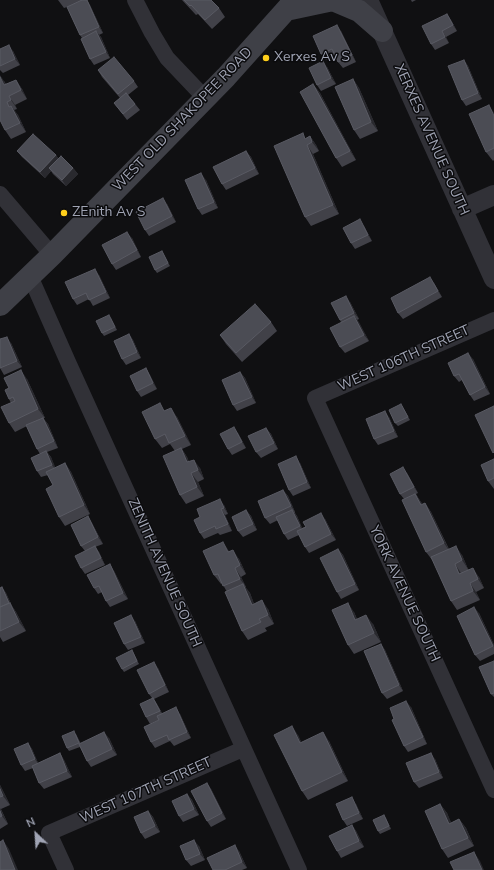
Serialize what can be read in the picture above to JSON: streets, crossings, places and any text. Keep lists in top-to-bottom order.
{
  "streets": {
    "main road": ["WEST OLD SHAKOPEE ROAD"],
    "street": [
      "XERXES AVENUE SOUTH",
      "WEST 106TH STREET",
      "ZENITH AVENUE SOUTH",
      "YORK AVENUE SOUTH",
      "WEST 107TH STREET"
    ]
  },
  "crossings": [
    ["WEST OLD SHAKOPEE ROAD", "ZENITH AVENUE SOUTH"],
    ["WEST 106TH STREET", "YORK AVENUE SOUTH"],
    ["ZENITH AVENUE SOUTH", "WEST 107TH STREET"]
  ],
  "places": ["Xerxes Av S", "ZEnith Av S"],
  "north": "top left"
}
